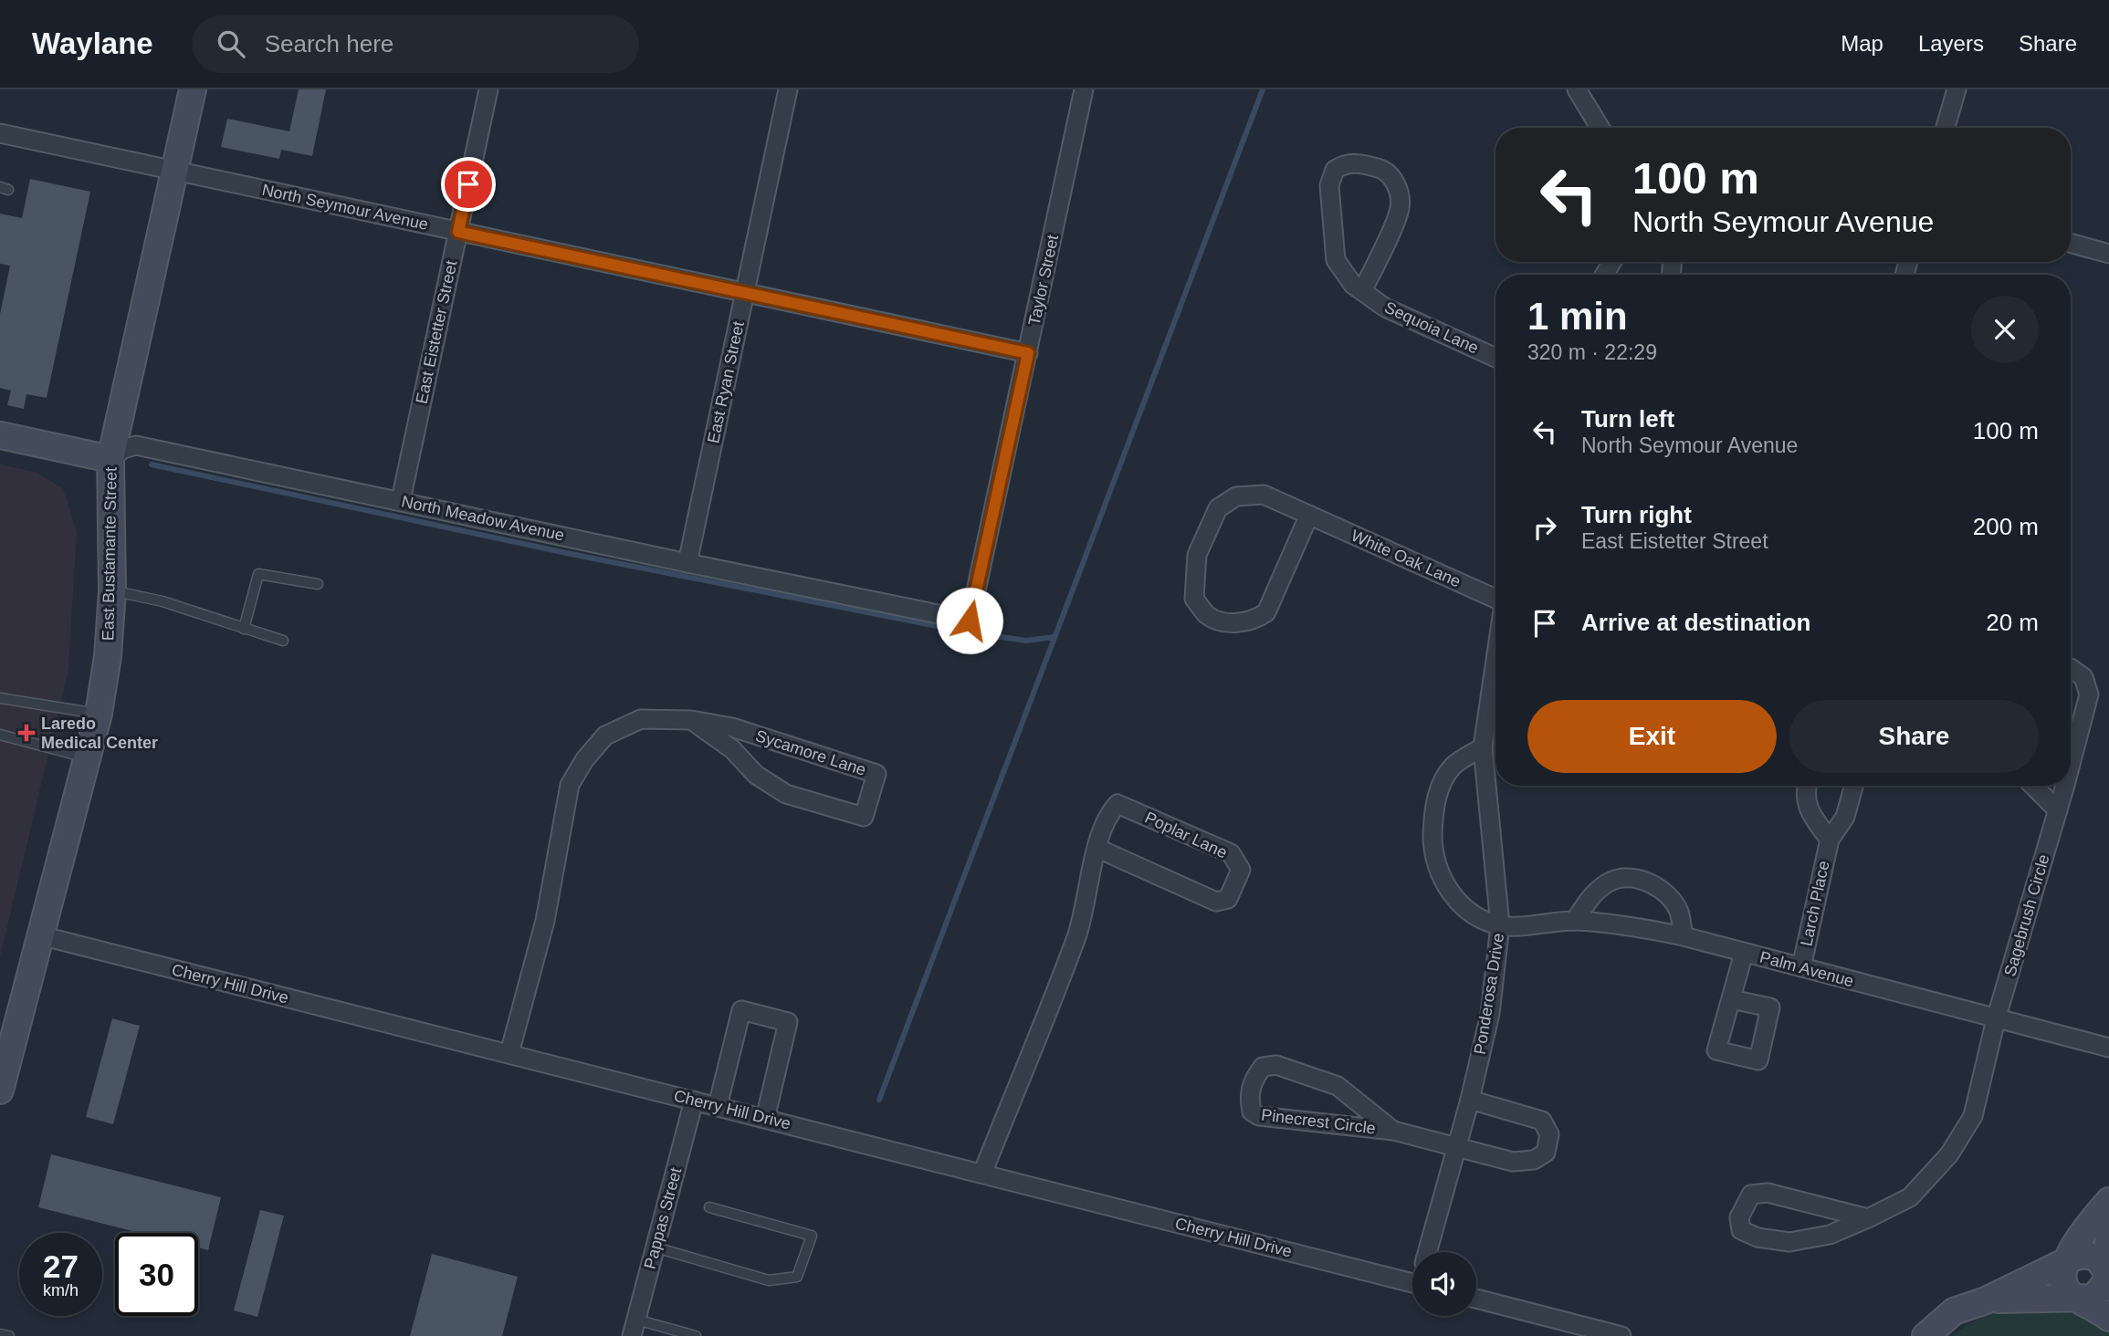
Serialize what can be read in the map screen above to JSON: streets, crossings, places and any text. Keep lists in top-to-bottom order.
{
  "streets": {
    "street": [
      "North Seymour Avenue",
      "Taylor Street",
      "Sequoia Lane",
      "East Eistetter Street",
      "East Ryan Street",
      "North Meadow Avenue",
      "East Bustamante Street",
      "White Oak Lane",
      "Sycamore Lane",
      "Poplar Lane",
      "Larch Place",
      "Sagebrush Circle",
      "Palm Avenue",
      "Cherry Hill Drive",
      "Ponderosa Drive",
      "Pinecrest Circle",
      "Pappas Street"
    ]
  },
  "crossings": [
    ["North Seymour Avenue", "Taylor Street"],
    ["North Seymour Avenue", "East Eistetter Street"],
    ["North Seymour Avenue", "East Ryan Street"],
    ["North Seymour Avenue", "East Bustamante Street"],
    ["Taylor Street", "North Meadow Avenue"],
    ["East Eistetter Street", "North Meadow Avenue"],
    ["East Ryan Street", "North Meadow Avenue"],
    ["North Meadow Avenue", "East Bustamante Street"],
    ["East Bustamante Street", "Cherry Hill Drive"],
    ["Sycamore Lane", "Cherry Hill Drive"],
    ["Poplar Lane", "Cherry Hill Drive"],
    ["Larch Place", "Palm Avenue"],
    ["Sagebrush Circle", "Palm Avenue"],
    ["Palm Avenue", "Ponderosa Drive"],
    ["Cherry Hill Drive", "Pappas Street"],
    ["Ponderosa Drive", "Pinecrest Circle"]
  ],
  "places": {
    "health": ["Laredo Medical Center"]
  },
  "page": {
    "header": "Waylane",
    "search": "Search here",
    "nav": ["Map", "Layers", "Share"],
    "turn": ["100 m", "North Seymour Avenue"],
    "heading": ["1 min", "320 m · 22:29"],
    "list": [
      {
        "name": "Turn left",
        "note": "North Seymour Avenue",
        "value": "100 m"
      },
      {
        "name": "Turn right",
        "note": "East Eistetter Street",
        "value": "200 m"
      },
      {
        "name": "Arrive at destination",
        "value": "20 m"
      }
    ],
    "buttons": ["Exit", "Share"],
    "speed": "27 km/h",
    "limit": "30"
  }
}
